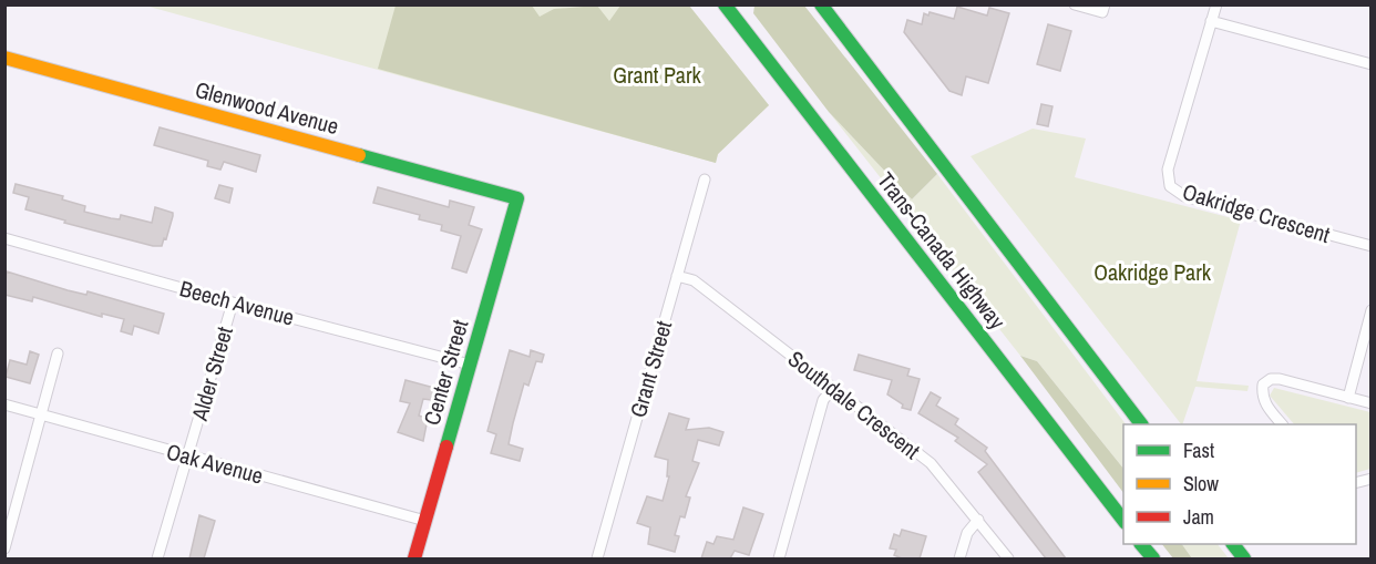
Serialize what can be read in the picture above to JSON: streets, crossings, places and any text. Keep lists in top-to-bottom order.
{
  "streets": {
    "main road": ["Glenwood Avenue", "Trans-Canada Highway", "Center Street"],
    "street": [
      "Oakridge Crescent",
      "Beech Avenue",
      "Grant Street",
      "Alder Street",
      "Southdale Crescent",
      "Oak Avenue"
    ]
  },
  "crossings": [
    ["Glenwood Avenue", "Center Street"],
    ["Beech Avenue", "Center Street"],
    ["Beech Avenue", "Alder Street"],
    ["Grant Street", "Southdale Crescent"],
    ["Center Street", "Oak Avenue"],
    ["Alder Street", "Oak Avenue"]
  ],
  "parks": ["Grant Park", "Oakridge Park"],
  "legend": ["Fast", "Slow", "Jam"]
}
